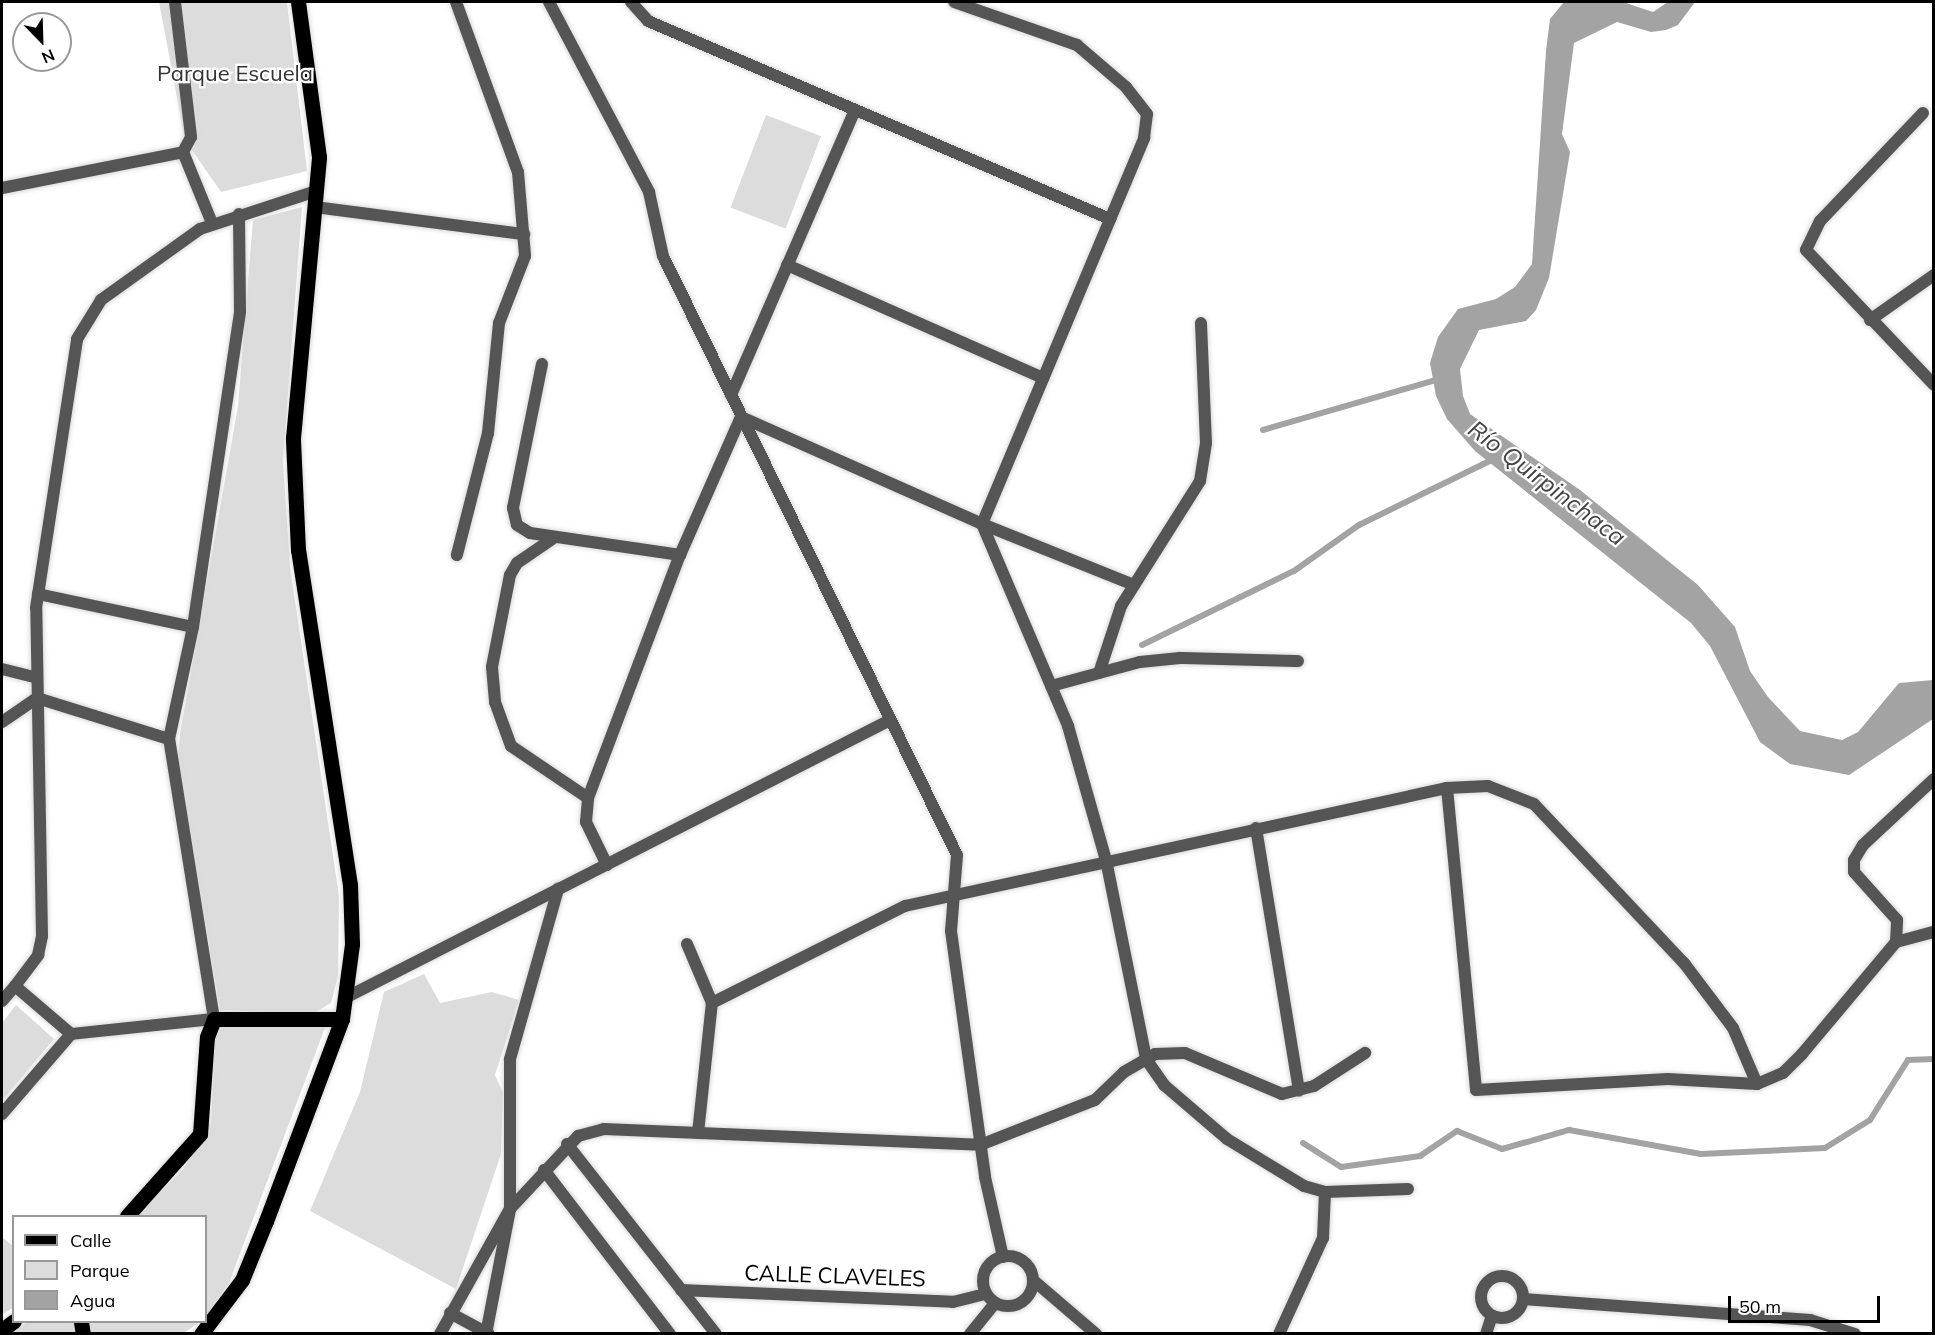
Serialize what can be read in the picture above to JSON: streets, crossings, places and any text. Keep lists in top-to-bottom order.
{
  "streets": {
    "street": ["CALLE CLAVELES"]
  },
  "water": ["Río Quirpinchaca"],
  "parks": ["Parque Escuela"],
  "legend": ["Calle", "Parque", "Agua"],
  "scale_bar": "50 m",
  "north": "bottom right"
}
